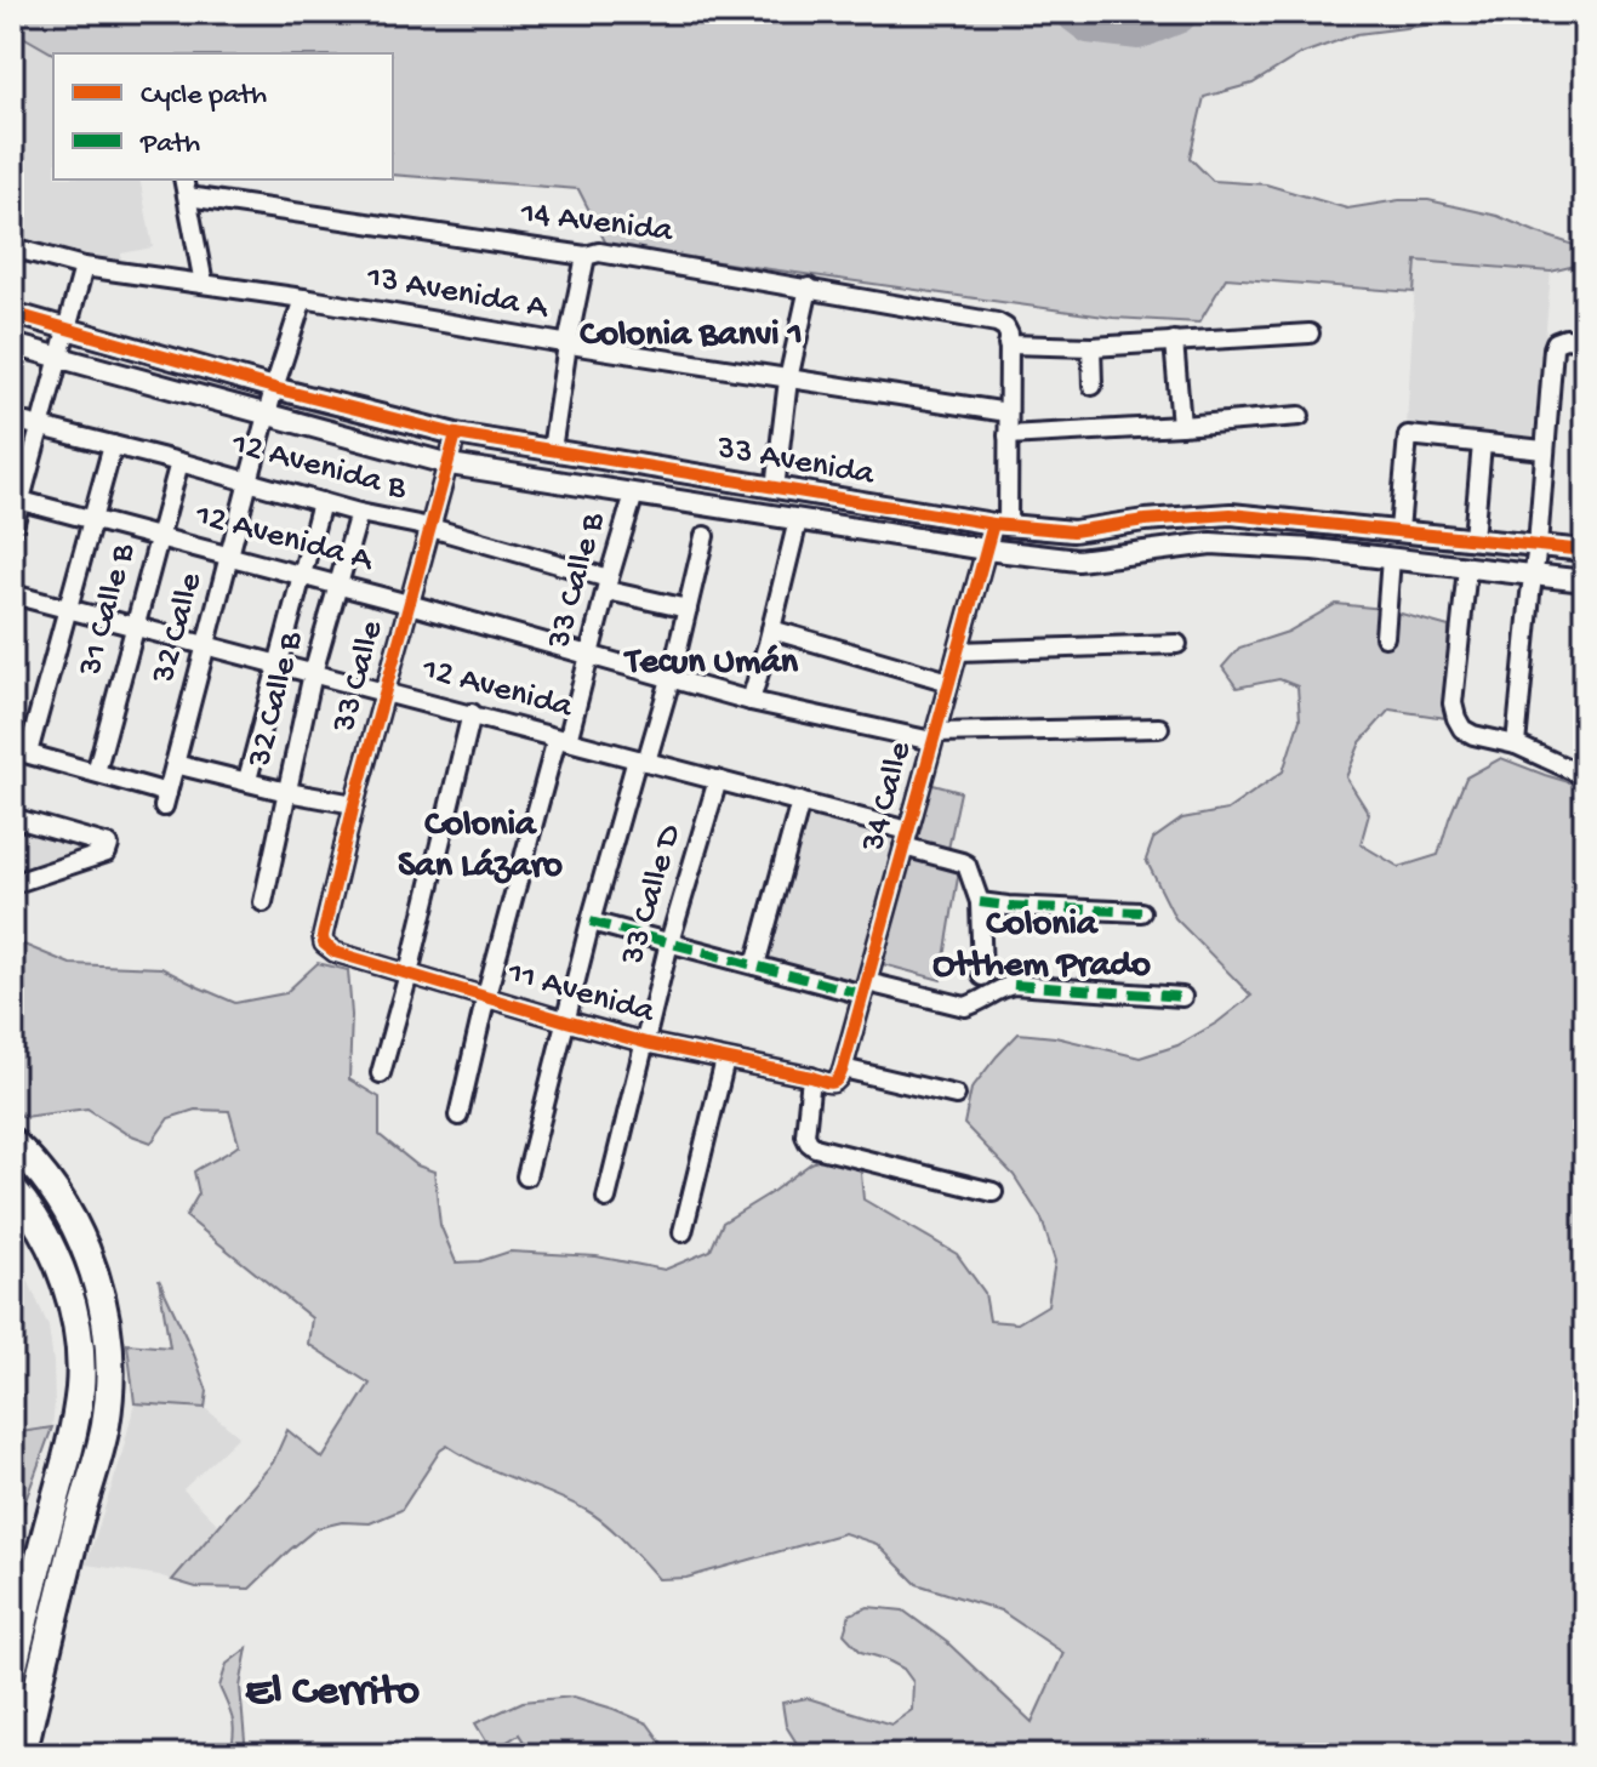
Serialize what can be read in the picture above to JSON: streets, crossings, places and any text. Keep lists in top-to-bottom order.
{
  "streets": {
    "street": [
      "14 Avenida",
      "13 Avenida A",
      "33 Avenida",
      "12 Avenida B",
      "12 Avenida A",
      "33 Calle B",
      "31 Calle B",
      "32 Calle",
      "33 Calle",
      "12 Avenida",
      "32 Calle B",
      "34 Calle",
      "33 Calle D",
      "11 Avenida"
    ]
  },
  "crossings": [
    ["14 Avenida", "34 Calle"],
    ["13 Avenida A", "32 Calle"],
    ["13 Avenida A", "34 Calle"],
    ["33 Avenida", "33 Calle B"],
    ["33 Avenida", "32 Calle"],
    ["33 Avenida", "33 Calle"],
    ["33 Avenida", "34 Calle"],
    ["12 Avenida B", "33 Calle B"],
    ["12 Avenida B", "31 Calle B"],
    ["12 Avenida B", "32 Calle"],
    ["12 Avenida B", "33 Calle"],
    ["12 Avenida B", "32 Calle B"],
    ["12 Avenida A", "33 Calle B"],
    ["12 Avenida A", "31 Calle B"],
    ["12 Avenida A", "32 Calle"],
    ["12 Avenida A", "33 Calle"],
    ["12 Avenida A", "32 Calle B"],
    ["12 Avenida A", "34 Calle"],
    ["33 Calle B", "12 Avenida"],
    ["33 Calle B", "11 Avenida"],
    ["31 Calle B", "32 Calle"],
    ["31 Calle B", "12 Avenida"],
    ["32 Calle", "12 Avenida"],
    ["33 Calle", "12 Avenida"],
    ["33 Calle", "11 Avenida"],
    ["12 Avenida", "32 Calle B"],
    ["12 Avenida", "34 Calle"],
    ["12 Avenida", "33 Calle D"],
    ["34 Calle", "11 Avenida"],
    ["33 Calle D", "11 Avenida"]
  ],
  "districts": [
    "Colonia Banvi 1",
    "Tecun Umán",
    "Colonia San Lázaro",
    "Colonia Otthem Prado",
    "El Cerrito"
  ],
  "legend": ["Cycle path", "Path"]
}
